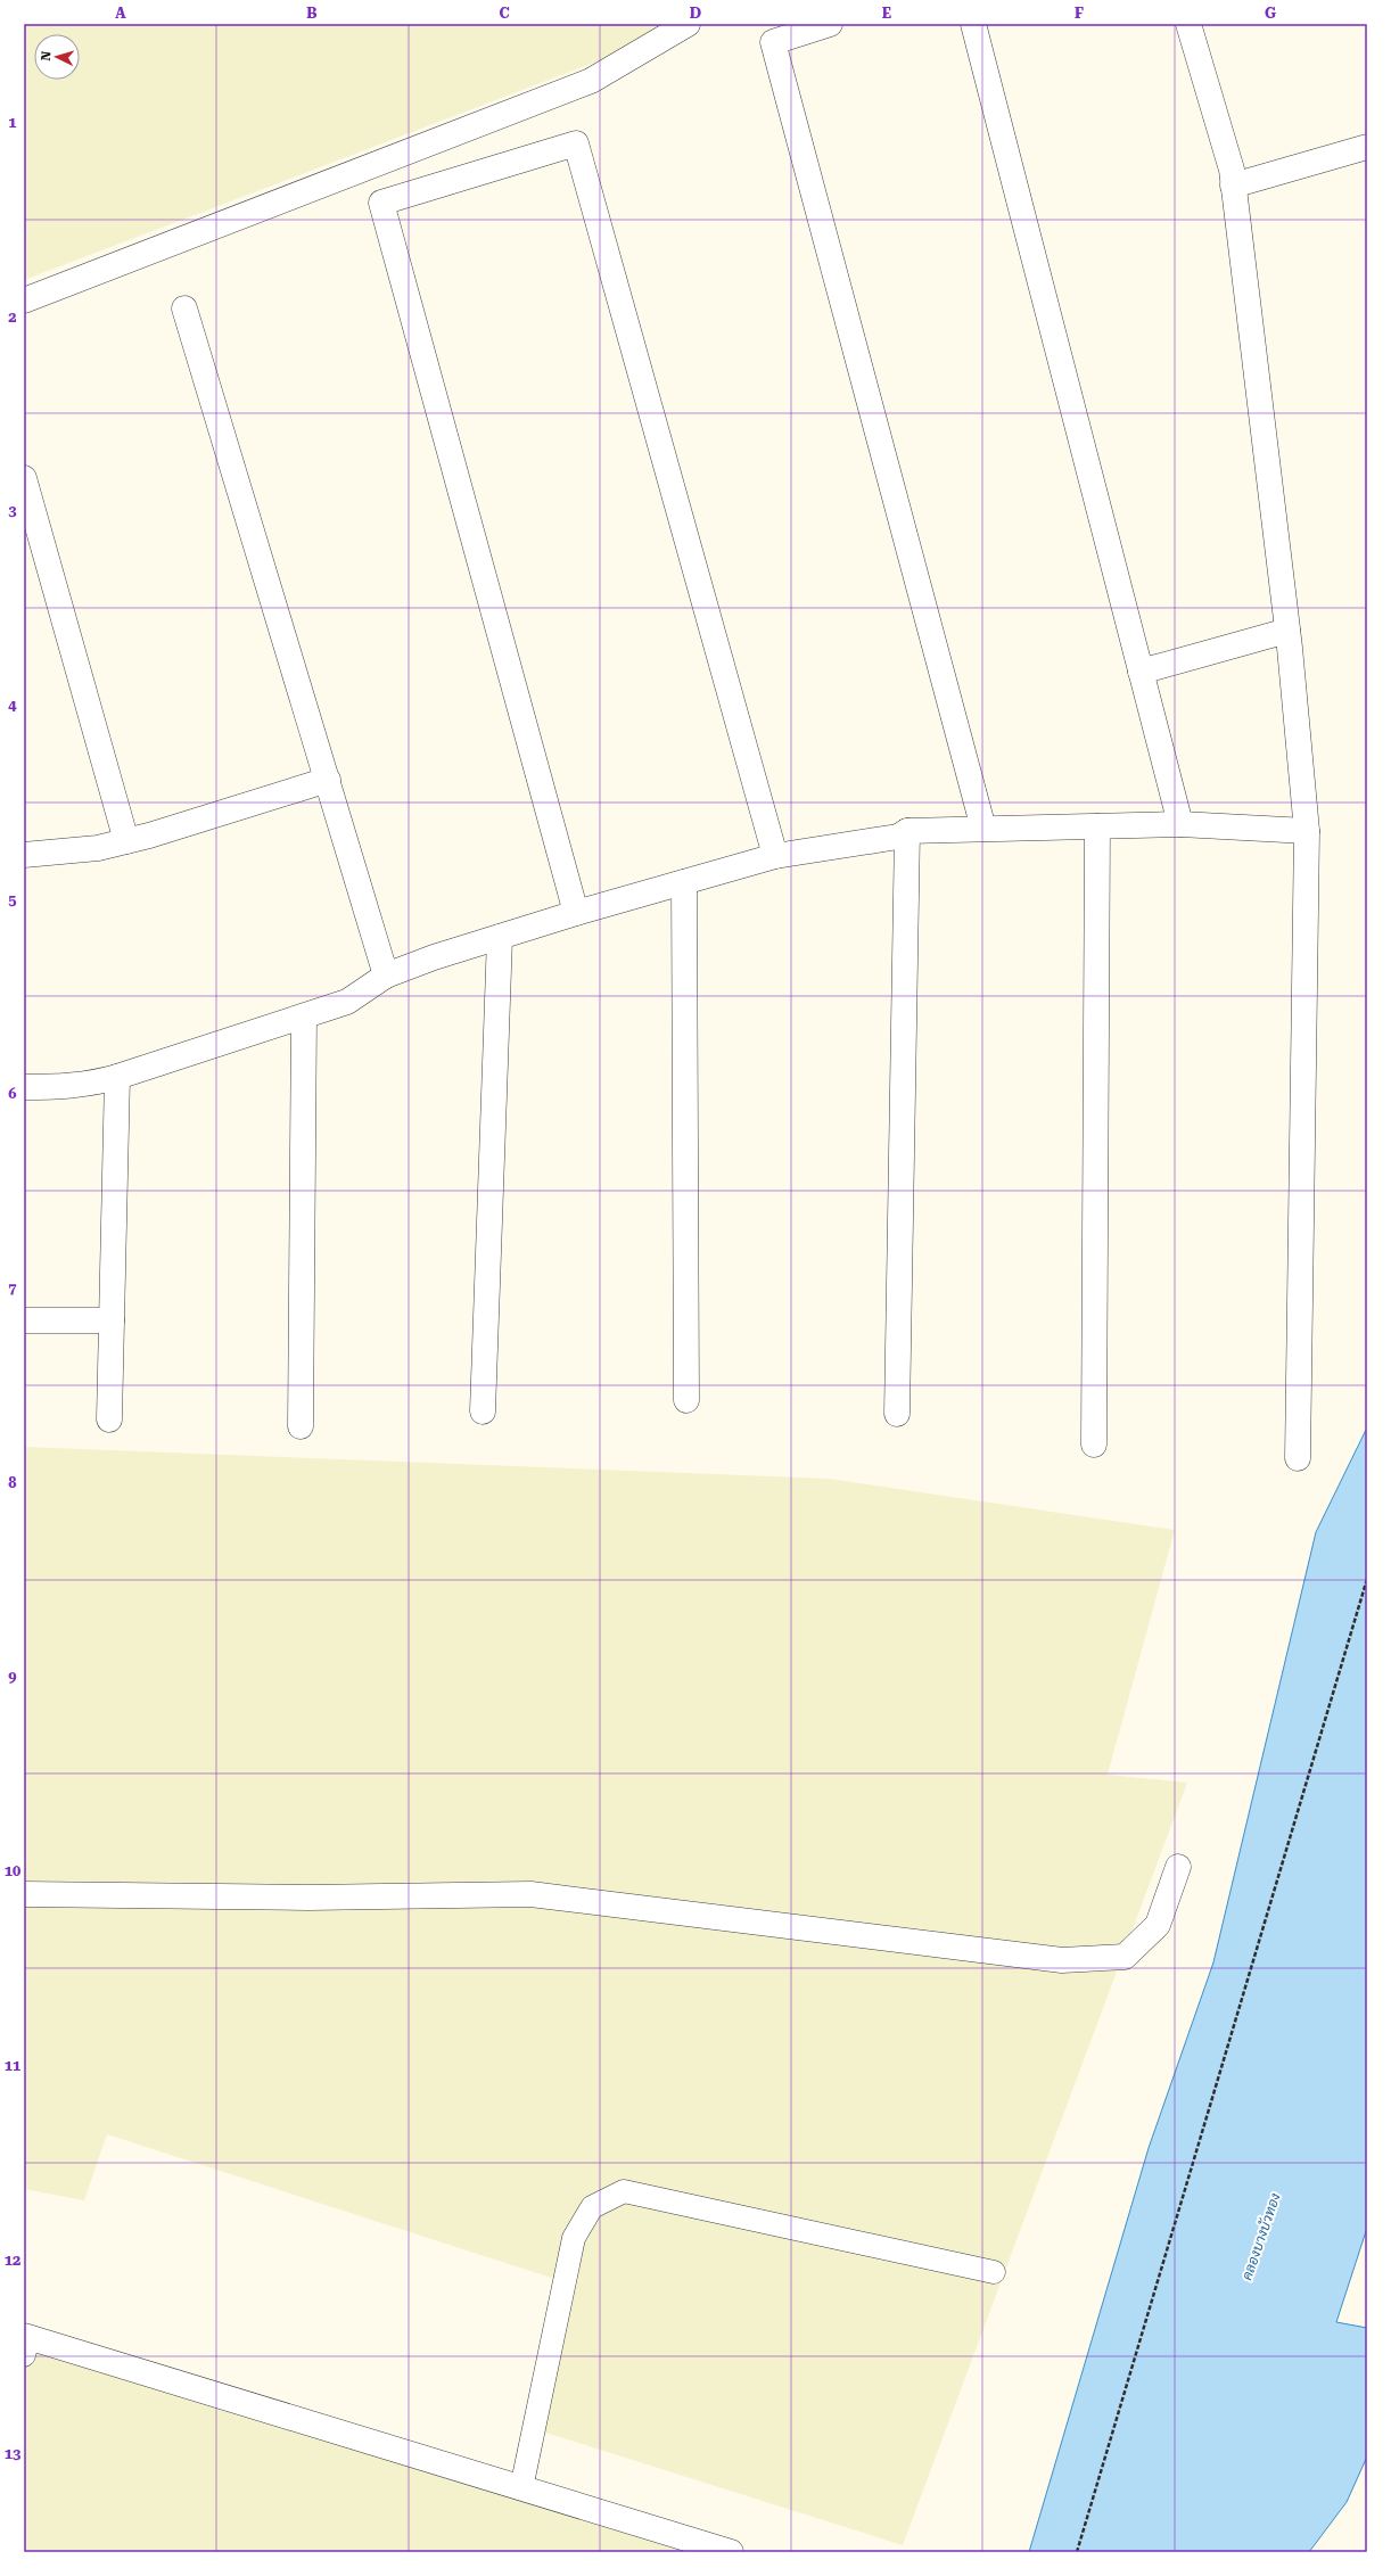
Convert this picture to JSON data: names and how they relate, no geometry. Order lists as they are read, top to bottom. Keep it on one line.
{"water":["คลองบางบัวทอง"],"north":"left","grid":{"columns":["A","B","C","D","E","F","G"],"rows":["1","2","3","4","5","6","7","8","9","10","11","12","13"]}}
